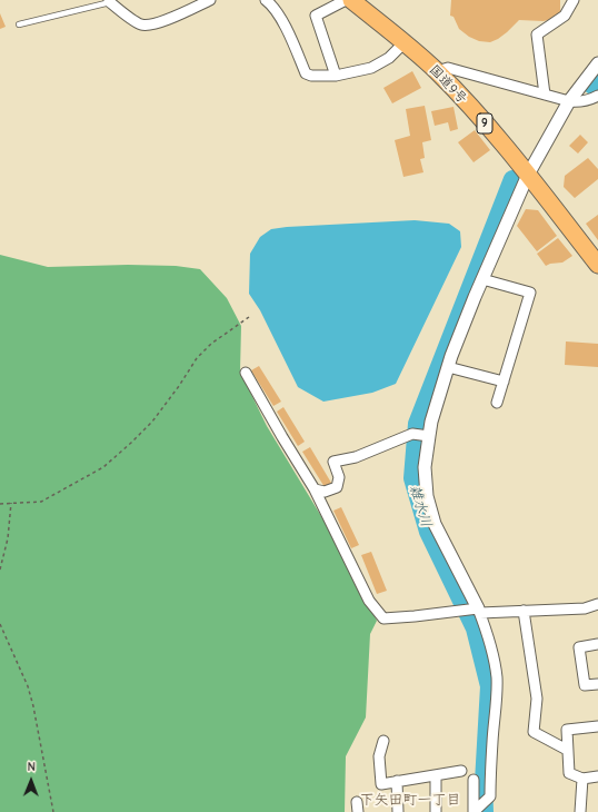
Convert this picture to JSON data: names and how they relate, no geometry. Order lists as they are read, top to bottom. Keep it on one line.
{"streets":{"highway":["国道9号","9"]},"districts":["下矢田町一丁目"],"water":["雑水川"],"north":"top"}
